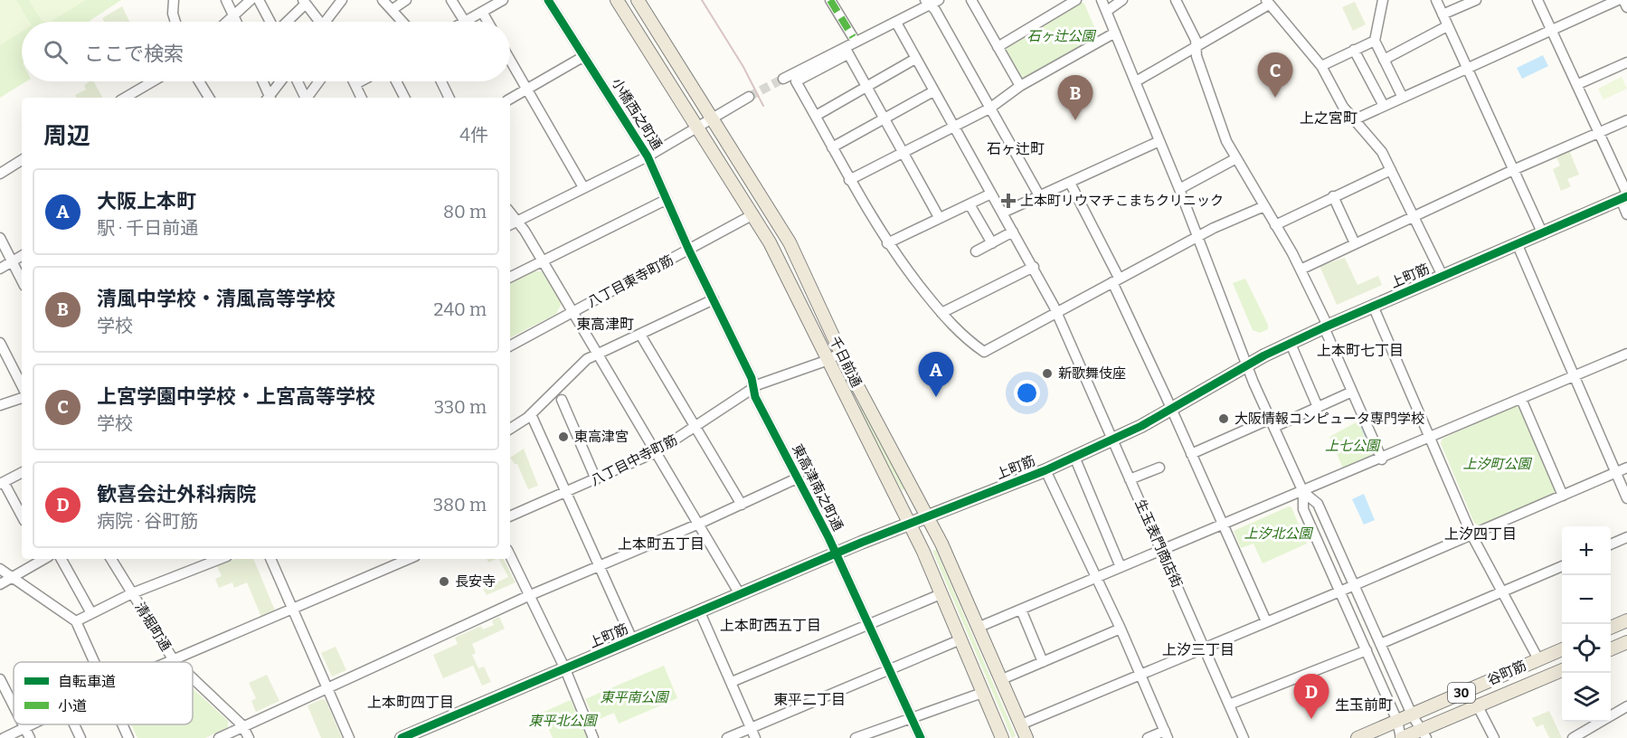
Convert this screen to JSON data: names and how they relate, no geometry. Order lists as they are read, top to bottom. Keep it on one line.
{"streets":{"main road":["上町筋","千日前通","谷町筋","30"],"street":["小橋西之町通","八丁目東寺町筋","八丁目中寺町筋","東高津南之町通","生玉表門商店街","清堀町通"]},"crossings":[["小橋西之町通","八丁目東寺町筋"],["小橋西之町通","東高津南之町通"],["上町筋","千日前通"],["上町筋","東高津南之町通"],["上町筋","生玉表門商店街"],["八丁目東寺町筋","千日前通"],["八丁目東寺町筋","東高津南之町通"],["千日前通","八丁目中寺町筋"],["八丁目中寺町筋","東高津南之町通"]],"districts":["上之宮町","石ヶ辻町","東高津町","上本町七丁目","上汐四丁目","上本町五丁目","上本町西五丁目","上汐三丁目","東平二丁目","上本町四丁目","生玉前町"],"parks":["石ヶ辻公園","上七公園","上汐町公園","上汐北公園","東平南公園","東平北公園"],"places":{"health":["上本町リウマチこまちクリニック"],"other":["新歌舞伎座","大阪情報コンピュータ専門学校","東高津宮","長安寺"]},"legend":["自転車道","小道"],"page":{"search":"ここで検索","pins":["C","B","A","D"],"heading":["周辺","4件"],"list":[{"mark":"A","name":"大阪上本町","note":"駅 · 千日前通","value":"80 m"},{"mark":"B","name":"清風中学校・清風高等学校","note":"学校","value":"240 m"},{"mark":"C","name":"上宮学園中学校・上宮高等学校","note":"学校","value":"330 m"},{"mark":"D","name":"歓喜会辻外科病院","note":"病院 · 谷町筋","value":"380 m"}],"map_buttons":["+","−"]}}
